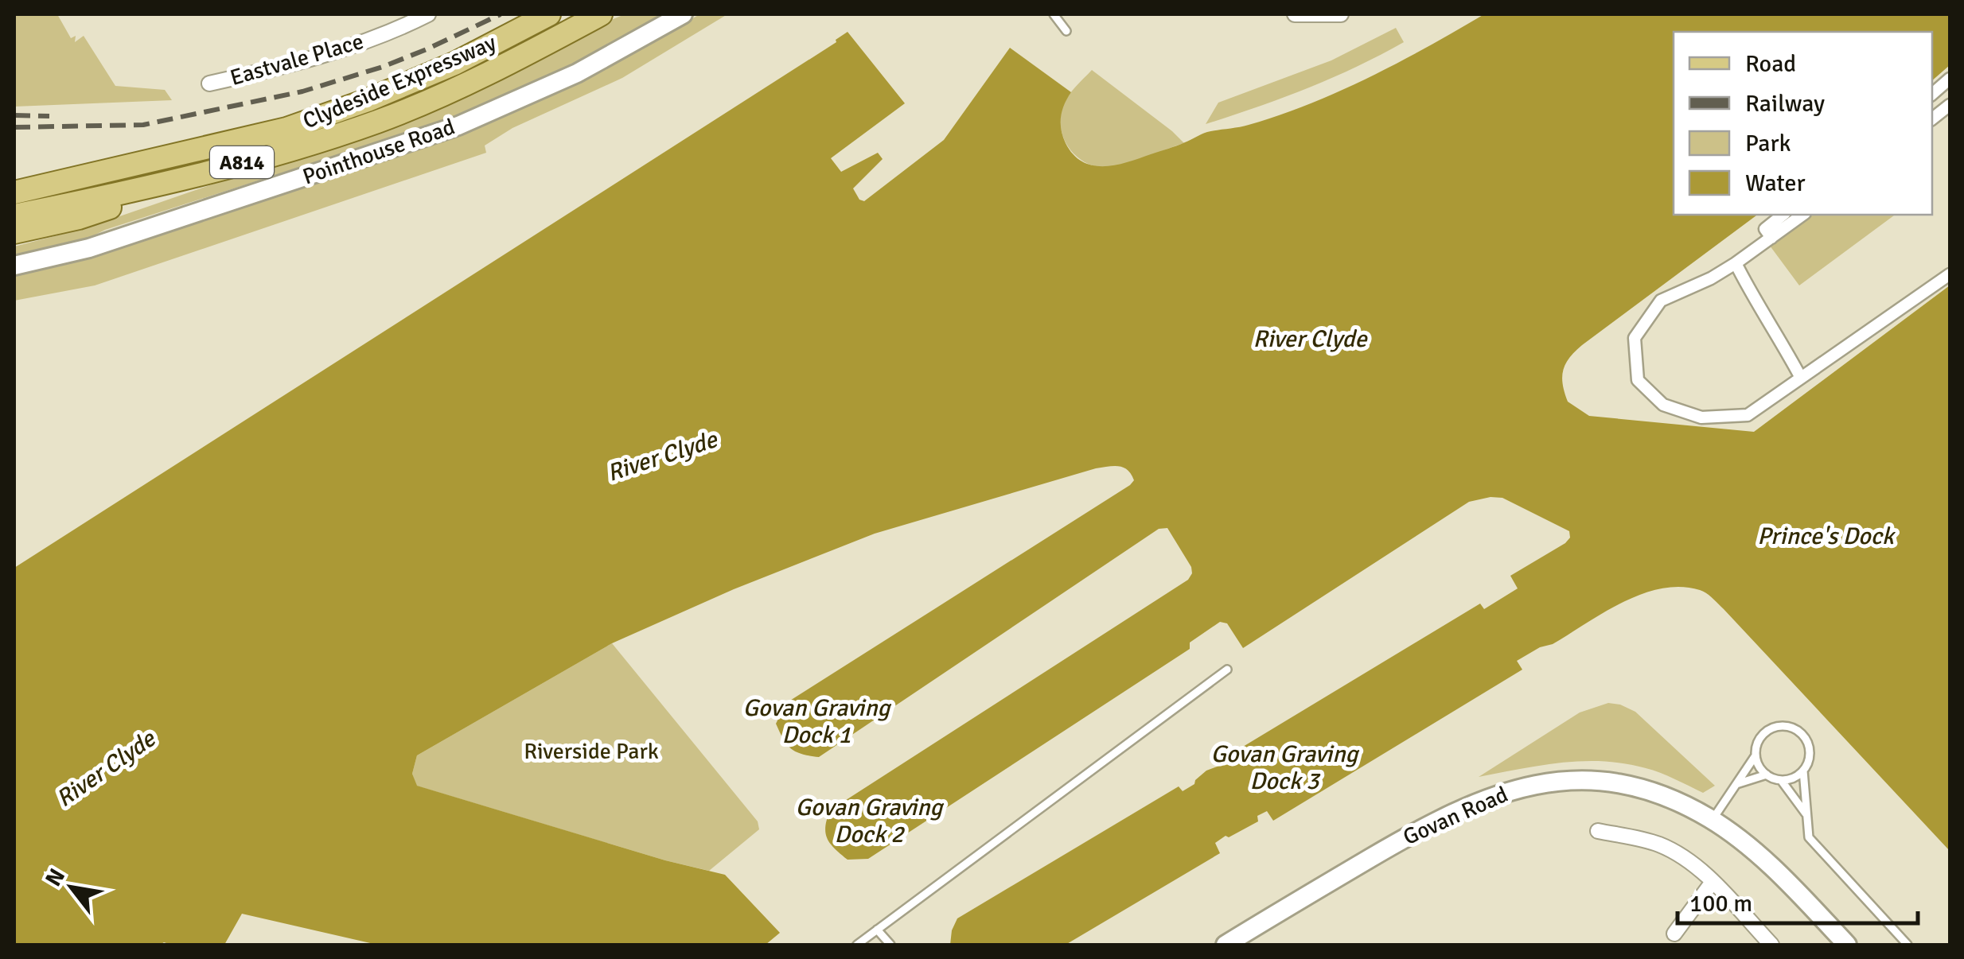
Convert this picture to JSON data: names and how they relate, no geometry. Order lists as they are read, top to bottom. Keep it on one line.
{"streets":{"main road":["Clydeside Expressway","A814"],"street":["Eastvale Place","Pointhouse Road","Govan Road"]},"crossings":[["Clydeside Expressway","A814"]],"water":["River Clyde","Prince's Dock","Govan Graving Dock 1","Govan Graving Dock 3","Govan Graving Dock 2"],"parks":["Riverside Park"],"legend":["Road","Railway","Park","Water"],"scale_bar":"100 m","north":"top left"}
